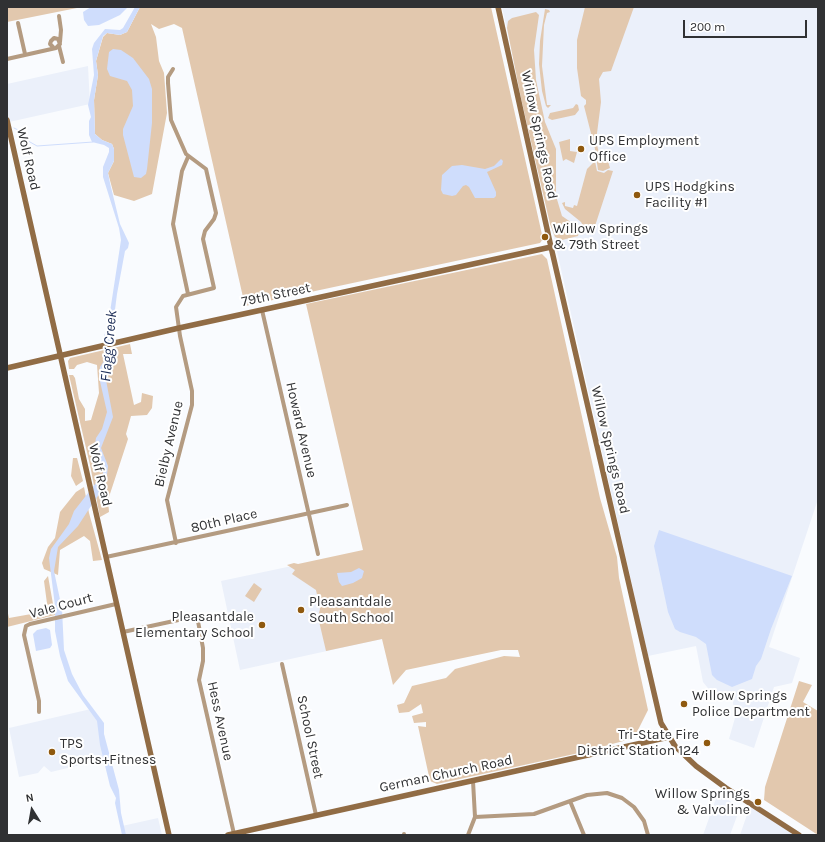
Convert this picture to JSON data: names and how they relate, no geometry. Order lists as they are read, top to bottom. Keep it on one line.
{"streets":{"street":["Willow Springs Road","Wolf Road","79th Street","Howard Avenue","Bielby Avenue","80th Place","Vale Court","Hess Avenue","School Street","German Church Road"]},"crossings":[["Willow Springs Road","79th Street"],["Willow Springs Road","German Church Road"],["Wolf Road","79th Street"],["Wolf Road","80th Place"],["Wolf Road","Vale Court"],["Wolf Road","Hess Avenue"],["79th Street","Howard Avenue"],["79th Street","Bielby Avenue"],["Howard Avenue","80th Place"],["Bielby Avenue","80th Place"],["Hess Avenue","German Church Road"],["School Street","German Church Road"]],"water":["Flagg Creek"],"places":["UPS Employment Office","UPS Hodgkins Facility #1","Willow Springs & 79th Street","Pleasantdale South School","Pleasantdale Elementary School","Willow Springs Police Department","Tri-State Fire District Station 124","TPS Sports+Fitness","Willow Springs & Valvoline"],"scale_bar":"200 m","north":"top"}
